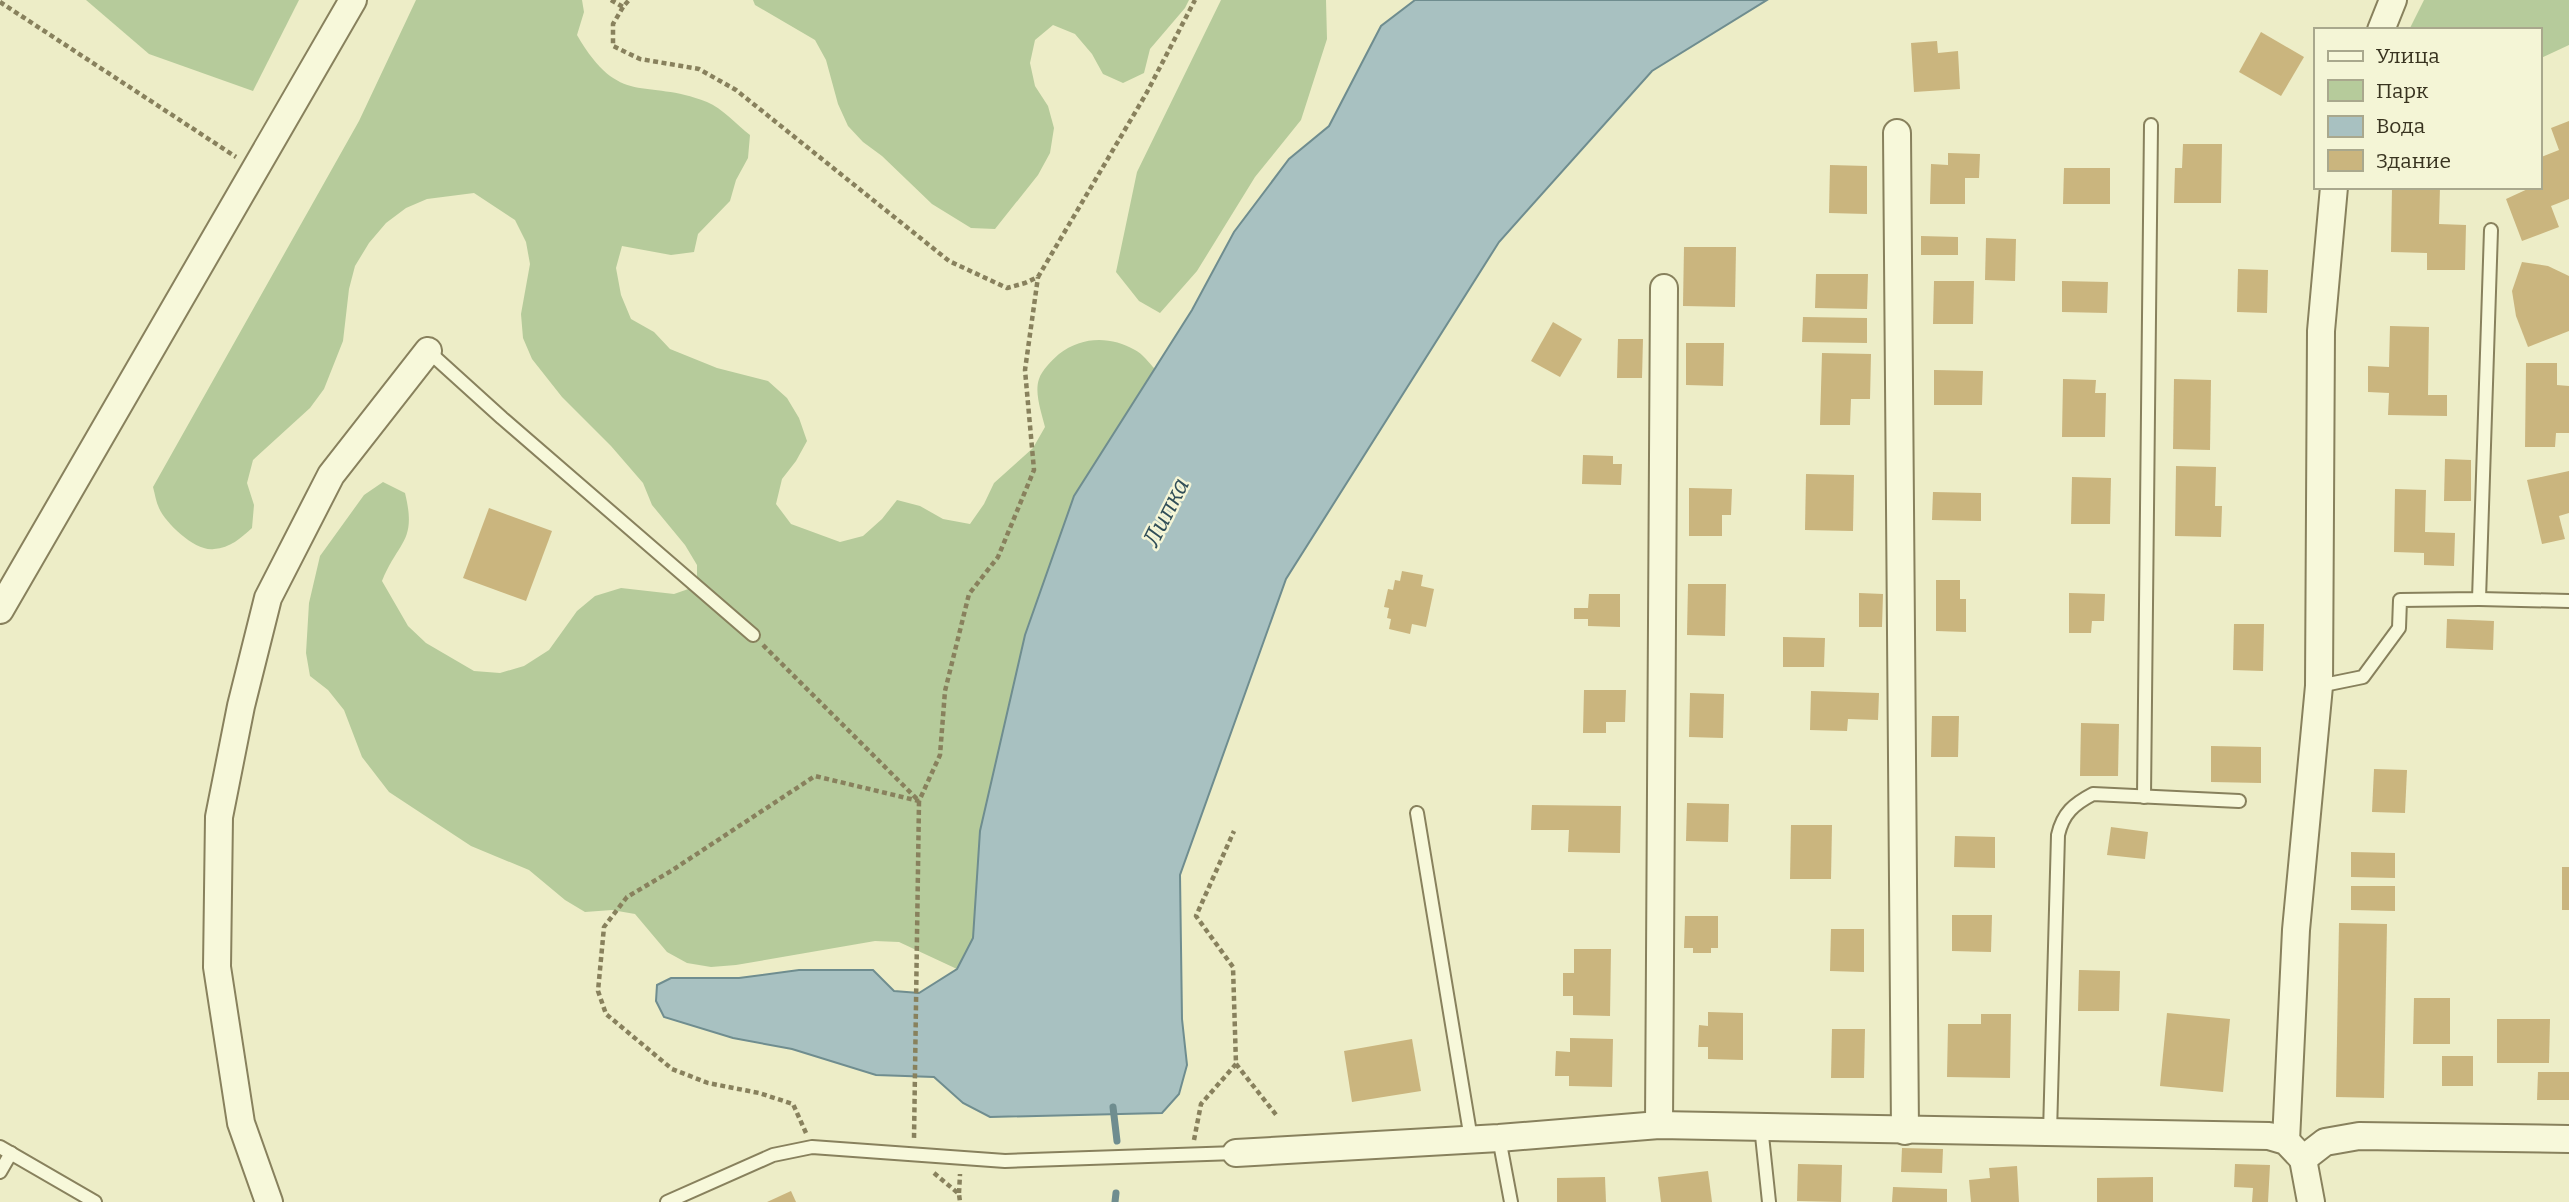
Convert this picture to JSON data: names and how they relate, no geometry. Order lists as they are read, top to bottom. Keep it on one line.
{"water":["Липка"],"legend":["Улица","Парк","Вода","Здание"]}
